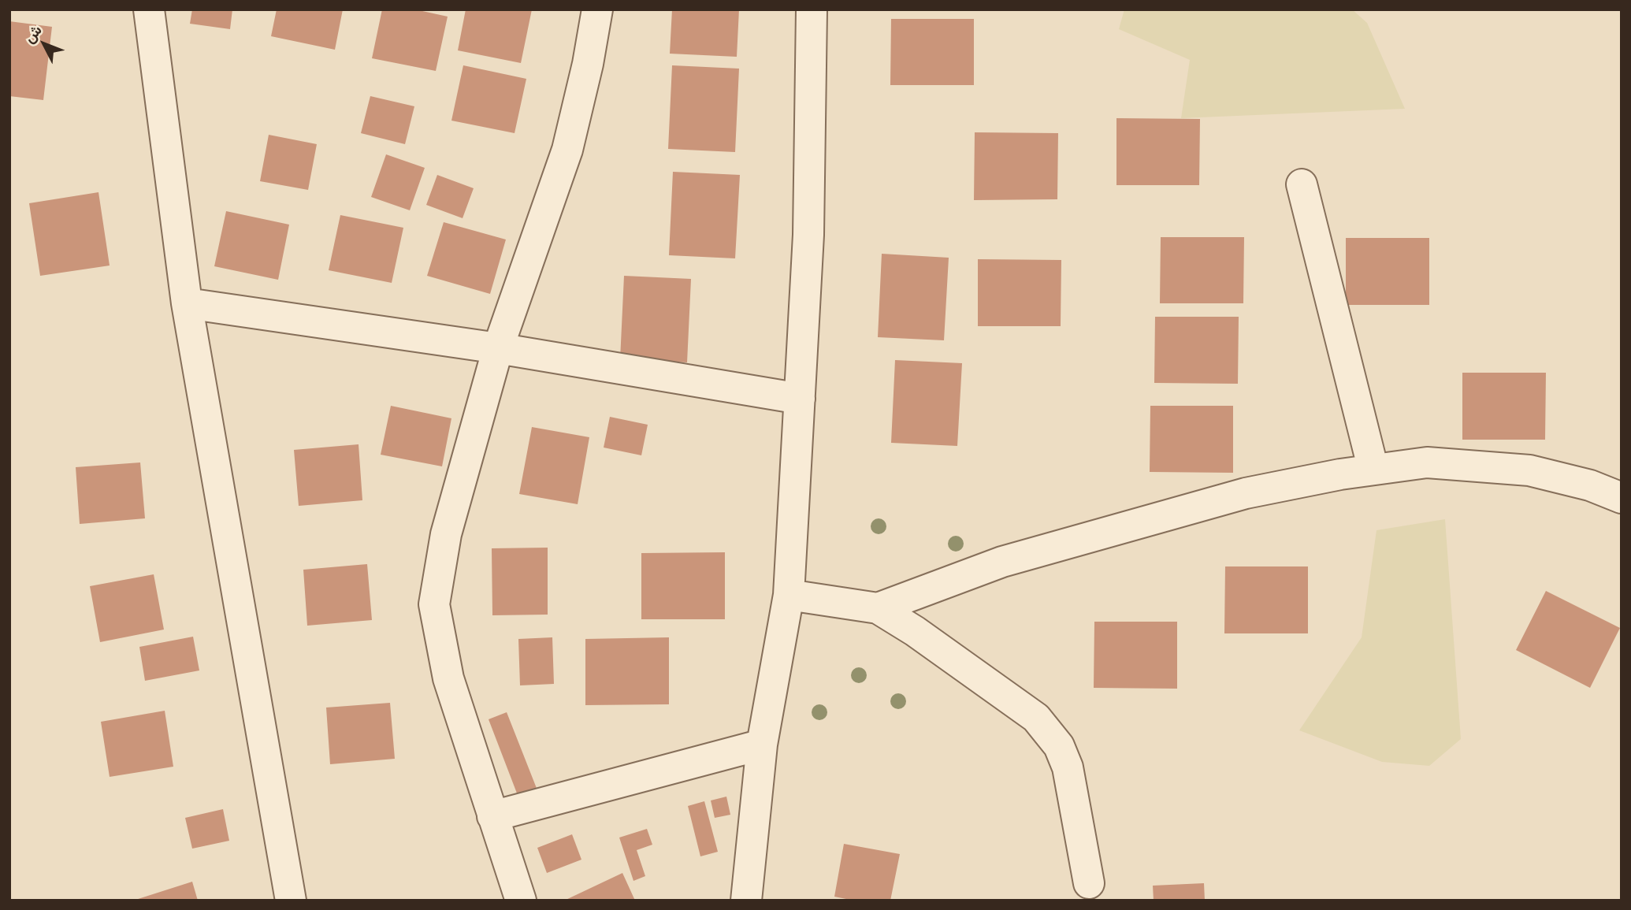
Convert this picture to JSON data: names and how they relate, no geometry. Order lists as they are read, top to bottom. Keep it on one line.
{"north":"top left"}
